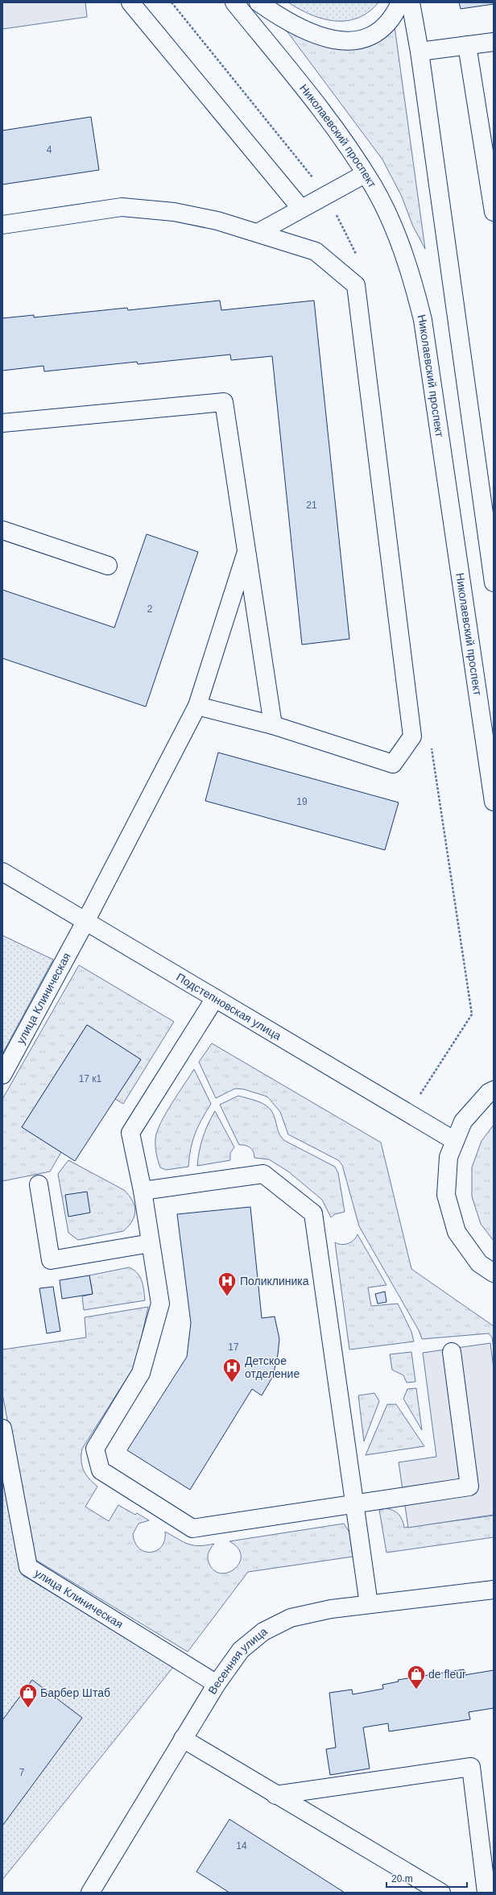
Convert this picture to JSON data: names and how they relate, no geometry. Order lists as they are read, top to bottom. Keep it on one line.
{"streets":{"main road":["Николаевский проспект","улица Клиническая","Подстепновская улица","Весенняя улица"]},"crossings":[["улица Клиническая","Подстепновская улица"],["улица Клиническая","Весенняя улица"]],"places":{"hospital":["Поликлиника","Детское отделение"],"shop":["de fleur","Барбер Штаб"]},"house_numbers":["4","21","2","19","17 к1","17","7","14"],"scale_bar":"20 m"}
